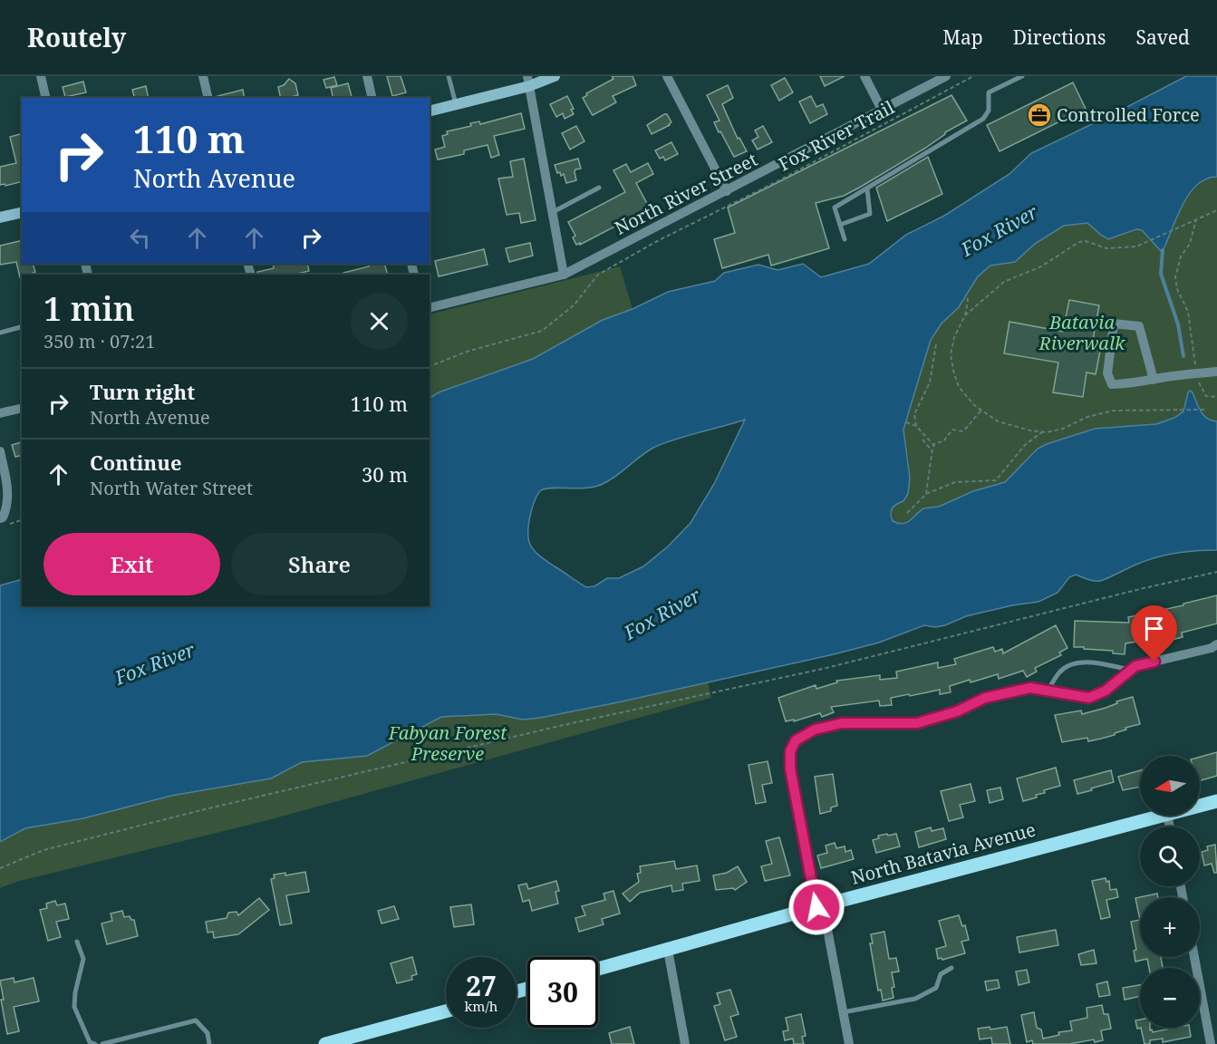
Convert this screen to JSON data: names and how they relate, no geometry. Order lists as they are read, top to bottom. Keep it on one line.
{"streets":{"main road":["North Batavia Avenue"],"street":["North River Street"],"path":["Fox River Trail"]},"water":["Fox River"],"parks":["Batavia Riverwalk","Fabyan Forest Preserve"],"places":{"office":["Controlled Force"]},"north":"left","page":{"header":"Routely","nav":["Map","Directions","Saved"],"turn":["110 m","North Avenue"],"heading":["1 min","350 m · 07:21"],"list":[{"name":"Turn right","note":"North Avenue","value":"110 m"},{"name":"Continue","note":"North Water Street","value":"30 m"}],"buttons":["Exit","Share"],"map_buttons":["+","−"],"speed":"27 km/h","limit":"30"}}
